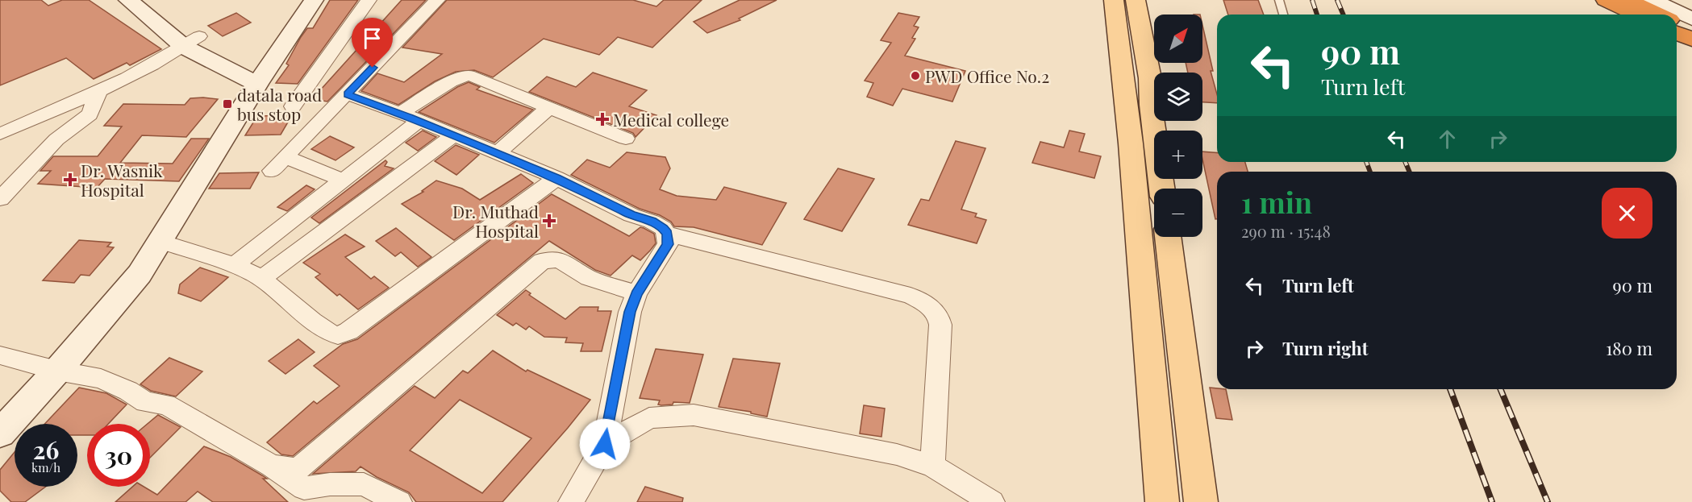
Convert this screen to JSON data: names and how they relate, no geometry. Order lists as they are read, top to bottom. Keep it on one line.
{"places":{"other":["PWD Office No.2"],"transit":["datala road bus stop"],"health":["Medical college","Dr. Wasnik Hospital","Dr. Muthad Hospital"]},"north":"top right","page":{"map_buttons":["+","−"],"turn":["90 m","Turn left"],"heading":["1 min","290 m · 15:48"],"list":[{"name":"Turn left","value":"90 m"},{"name":"Turn right","value":"180 m"}],"speed":"26 km/h","limit":"30"}}
